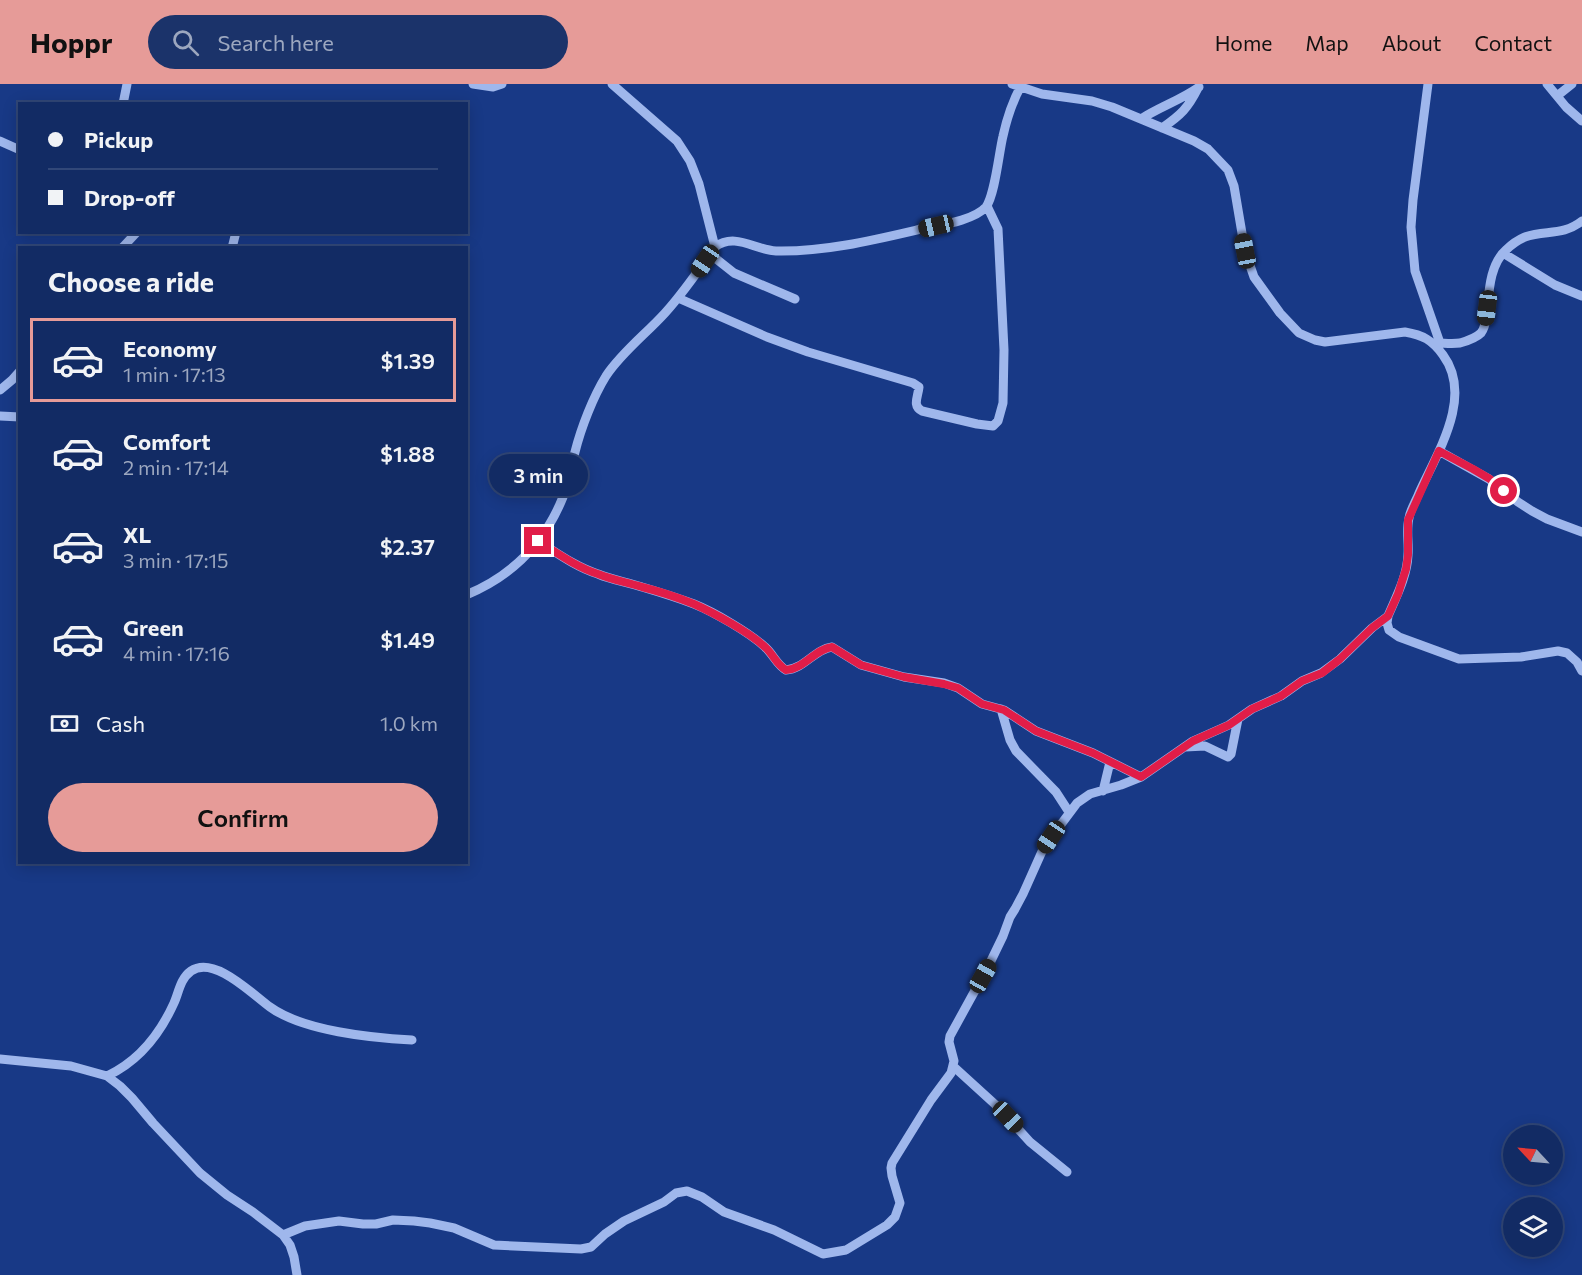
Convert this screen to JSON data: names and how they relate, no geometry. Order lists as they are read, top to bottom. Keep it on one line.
{"north":"top left","page":{"header":"Hoppr","search":"Search here","nav":["Home","Map","About","Contact"],"banner":["Pickup","Drop-off"],"heading":"Choose a ride","list":[{"name":"Economy","note":"1 min · 17:13","value":"$1.39"},{"name":"Comfort","note":"2 min · 17:14","value":"$1.88"},{"name":"XL","note":"3 min · 17:15","value":"$2.37"},{"name":"Green","note":"4 min · 17:16","value":"$1.49"}],"bubble":"3 min","pay":["Cash","1.0 km"],"buttons":"Confirm"}}
